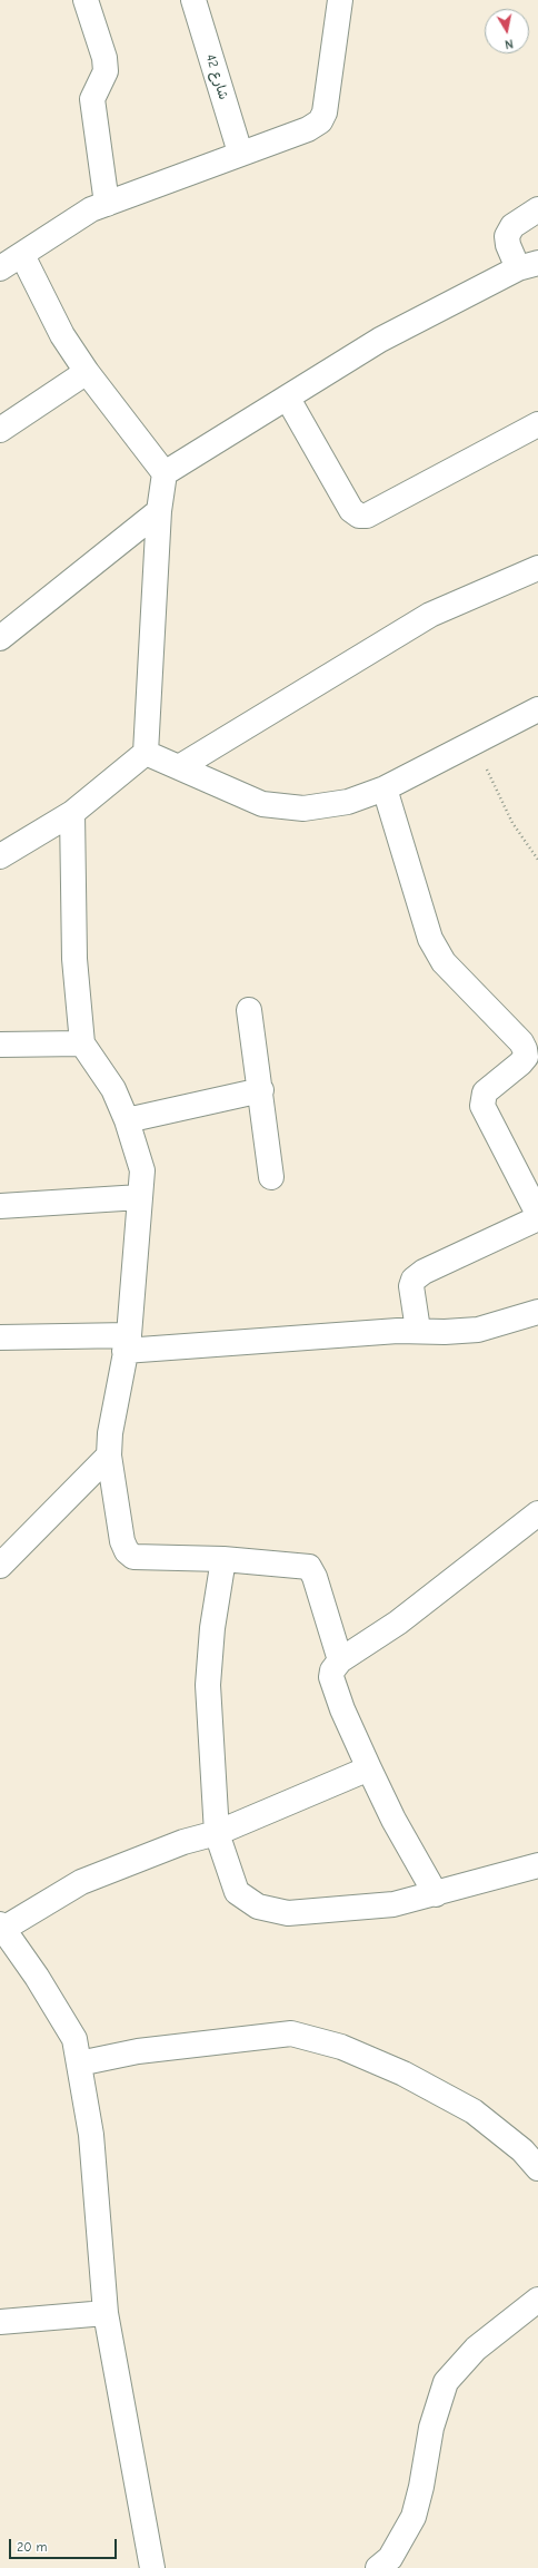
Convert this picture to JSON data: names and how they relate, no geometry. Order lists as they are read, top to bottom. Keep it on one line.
{"streets":{"street":["شارع 42"]},"scale_bar":"20 m","north":"bottom"}
